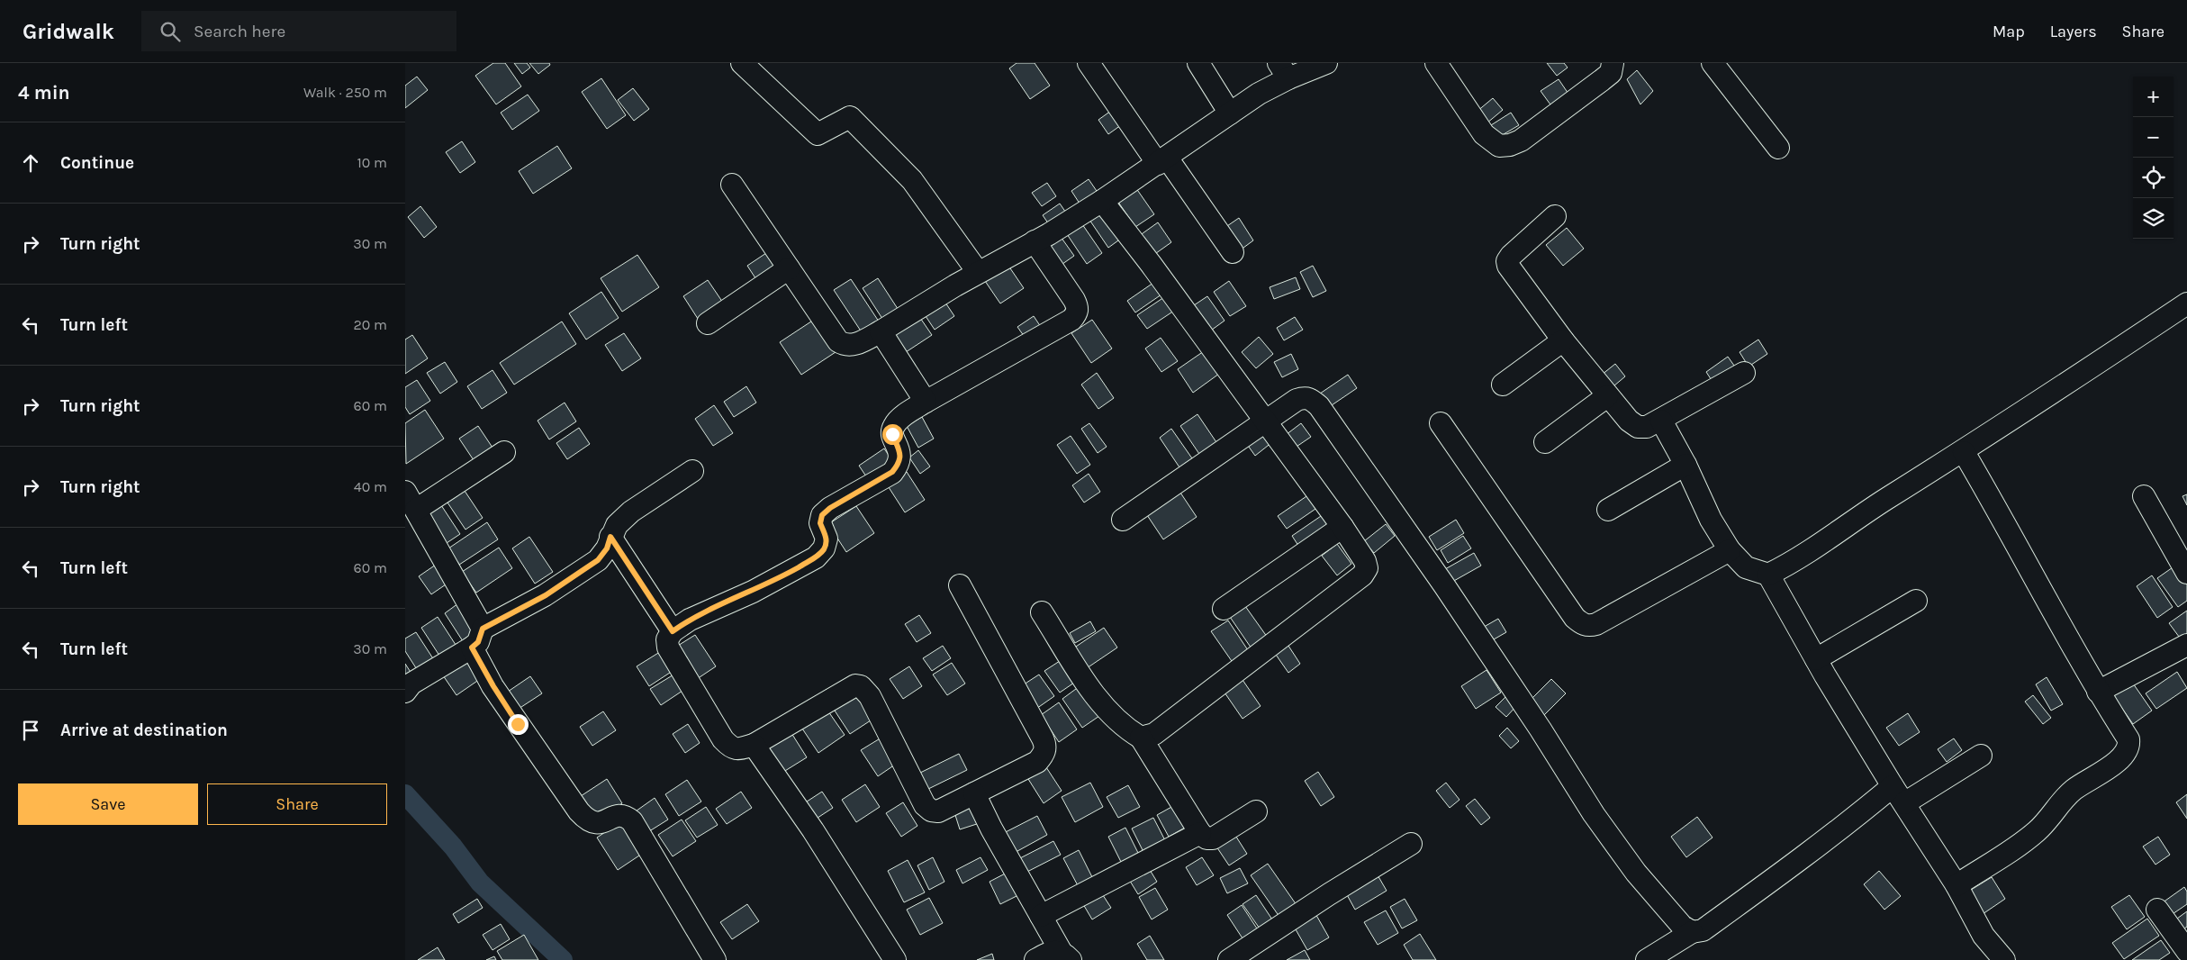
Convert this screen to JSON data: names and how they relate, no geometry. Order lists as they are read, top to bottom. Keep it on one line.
{"page":{"header":"Gridwalk","search":"Search here","nav":["Map","Layers","Share"],"heading":["4 min","Walk · 250 m"],"map_buttons":["+","−"],"list":[["Continue","10 m"],["Turn right","30 m"],["Turn left","20 m"],["Turn right","60 m"],["Turn right","40 m"],["Turn left","60 m"],["Turn left","30 m"],"Arrive at destination"],"buttons":["Save","Share"]}}
